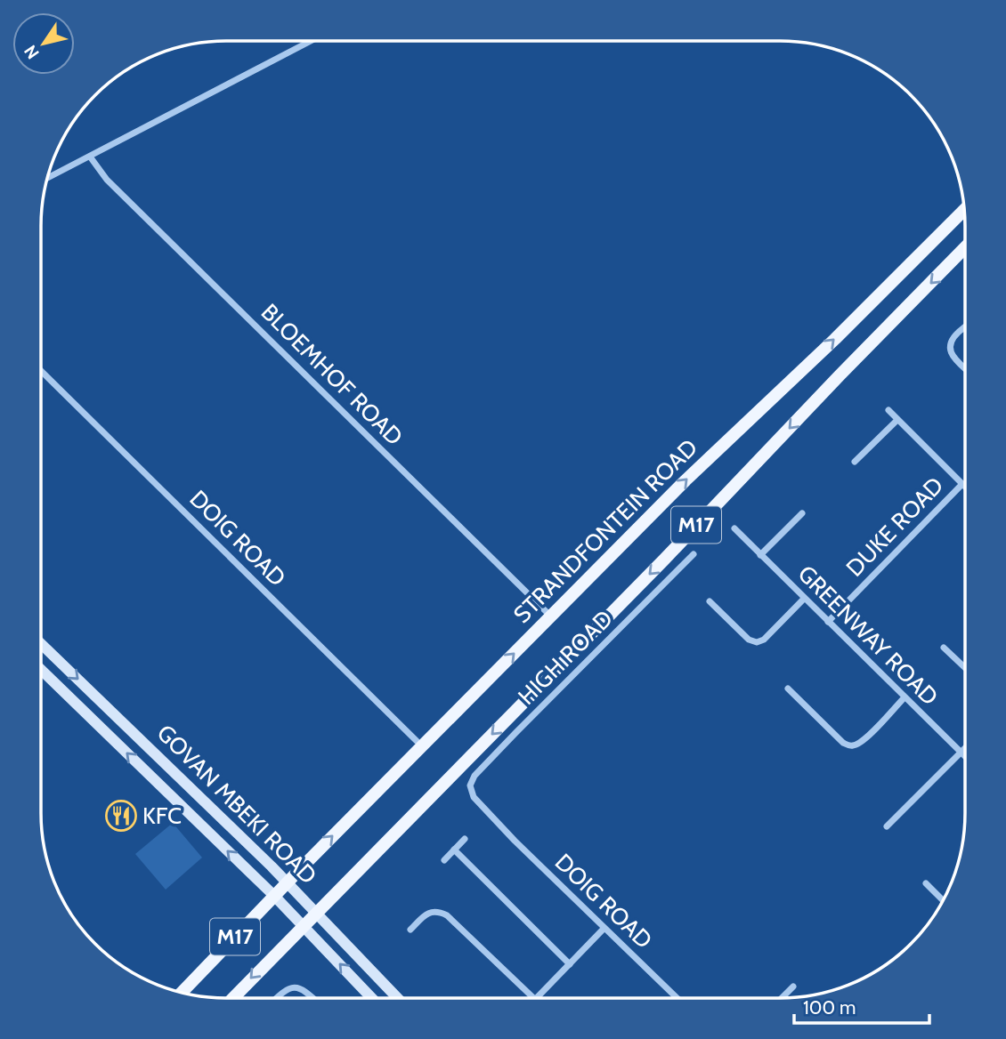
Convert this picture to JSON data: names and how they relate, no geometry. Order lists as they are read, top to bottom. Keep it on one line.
{"streets":{"main road":["M17","STRANDFONTEIN ROAD","GOVAN MBEKI ROAD"],"street":["BLOEMHOF ROAD","DUKE ROAD","DOIG ROAD","GREENWAY ROAD","HIGH ROAD"]},"crossings":[["BLOEMHOF ROAD","STRANDFONTEIN ROAD"],["M17","STRANDFONTEIN ROAD"],["M17","GOVAN MBEKI ROAD"],["DUKE ROAD","GREENWAY ROAD"],["STRANDFONTEIN ROAD","GOVAN MBEKI ROAD"],["DOIG ROAD","HIGH ROAD"]],"places":{"restaurant":["KFC"]},"scale_bar":"100 m","north":"bottom left"}
